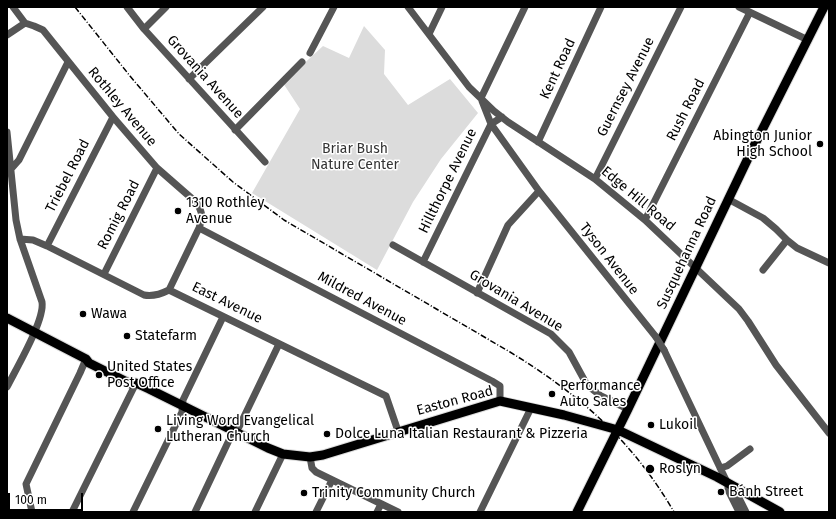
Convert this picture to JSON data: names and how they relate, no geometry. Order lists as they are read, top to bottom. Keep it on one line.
{"streets":{"main road":["Susquehanna Road","Easton Road"],"street":["Kent Road","Grovania Avenue","Guernsey Avenue","Rothley Avenue","Rush Road","Triebel Road","Hillthorpe Avenue","Edge Hill Road","Romig Road","Tyson Avenue","Mildred Avenue","East Avenue"]},"crossings":[["Kent Road","Edge Hill Road"],["Grovania Avenue","Hillthorpe Avenue"],["Grovania Avenue","Susquehanna Road"],["Guernsey Avenue","Edge Hill Road"],["Rothley Avenue","Triebel Road"],["Rothley Avenue","Romig Road"],["Rothley Avenue","Mildred Avenue"],["Rush Road","Edge Hill Road"],["Triebel Road","East Avenue"],["Hillthorpe Avenue","Edge Hill Road"],["Hillthorpe Avenue","Tyson Avenue"],["Edge Hill Road","Susquehanna Road"],["Edge Hill Road","Tyson Avenue"],["Romig Road","East Avenue"],["Susquehanna Road","Easton Road"],["Tyson Avenue","Easton Road"],["Mildred Avenue","Easton Road"],["East Avenue","Easton Road"]],"parks":["Briar Bush Nature Center"],"places":["Abington Junior High School","1310 Rothley Avenue","Wawa","Statefarm","United States Post Office","Performance Auto Sales","Lukoil","Living Word Evangelical Lutheran Church","Dolce Luna Italian Restaurant & Pizzeria","Roslyn","Bánh Street","Trinity Community Church"],"scale_bar":"100 m"}
